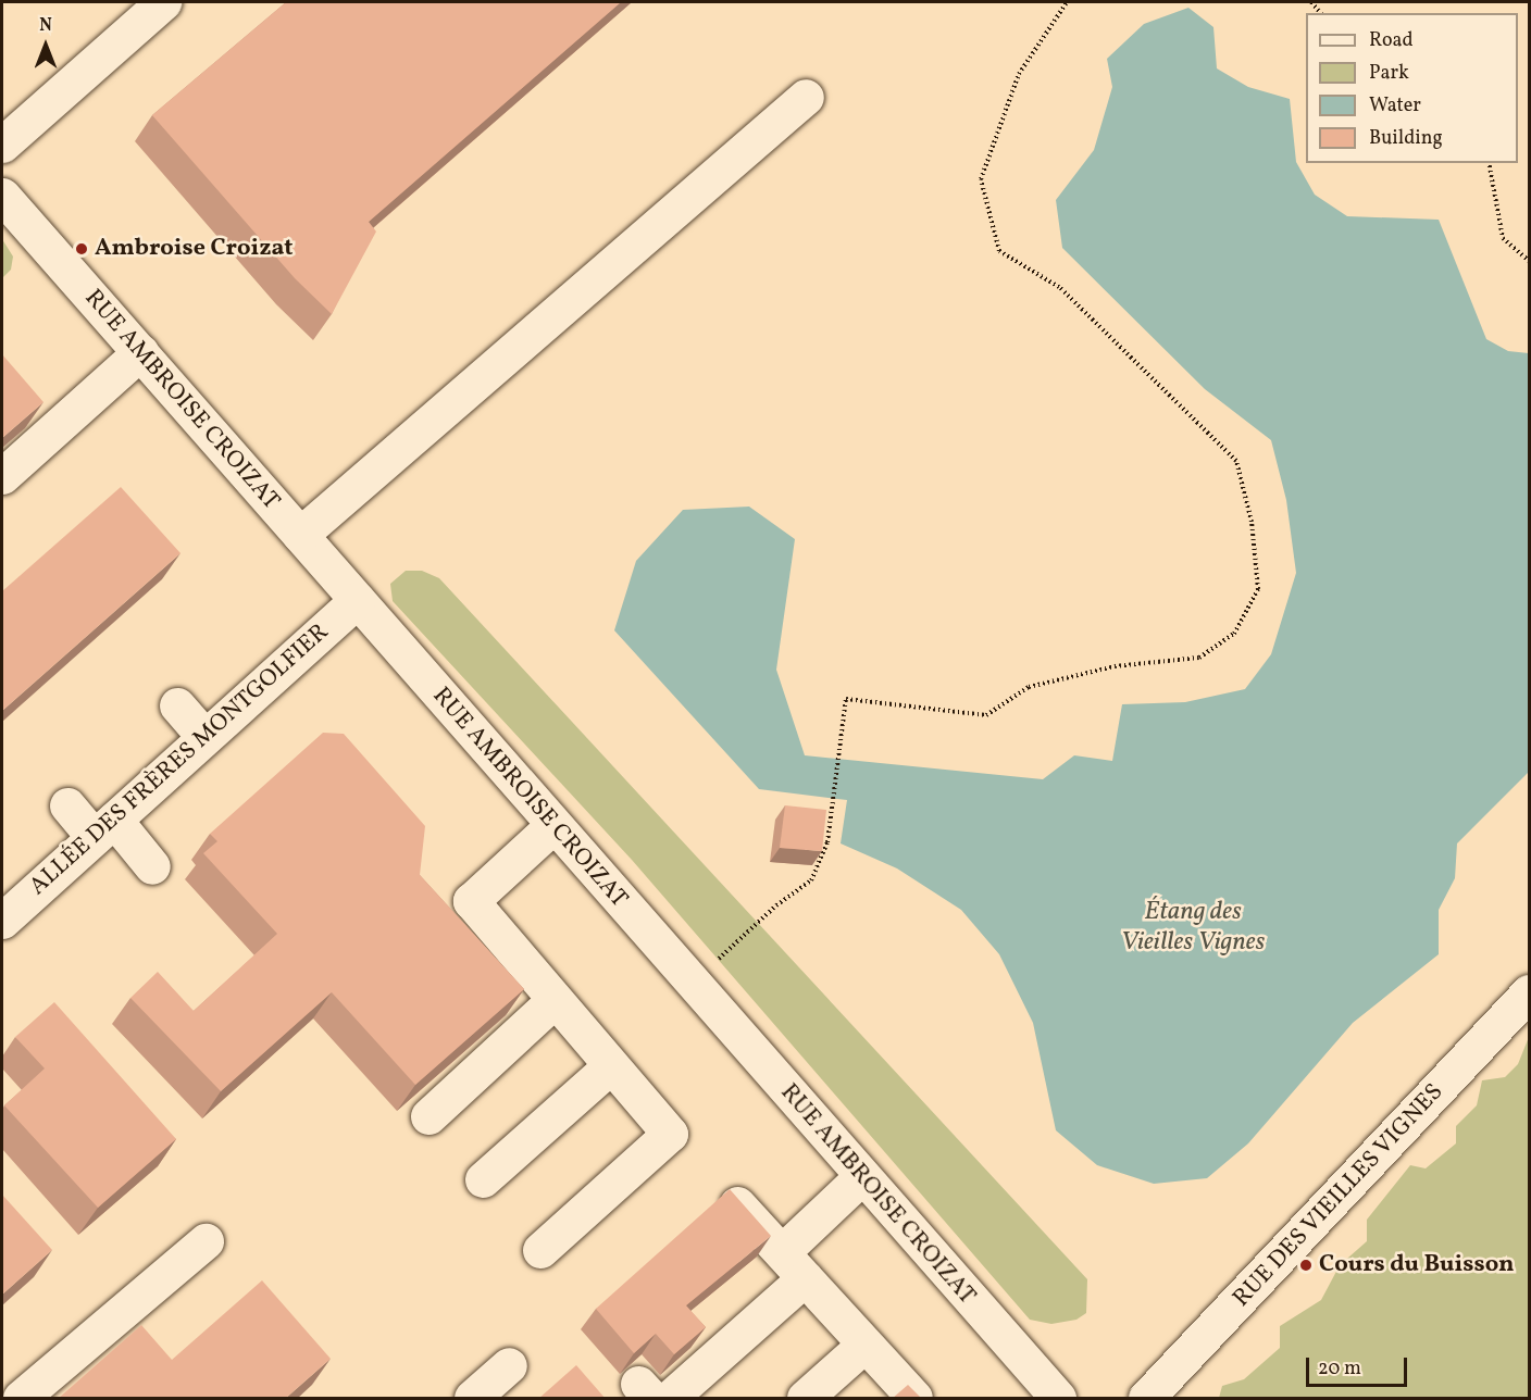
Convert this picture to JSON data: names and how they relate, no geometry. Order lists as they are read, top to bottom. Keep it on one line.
{"streets":{"street":["RUE AMBROISE CROIZAT","ALLÉE DES FRÈRES MONTGOLFIER","RUE DES VIEILLES VIGNES"]},"crossings":[["RUE AMBROISE CROIZAT","ALLÉE DES FRÈRES MONTGOLFIER"]],"water":["Étang des Vieilles Vignes"],"places":["Ambroise Croizat","Cours du Buisson"],"legend":["Road","Park","Water","Building"],"scale_bar":"20 m","north":"top"}
